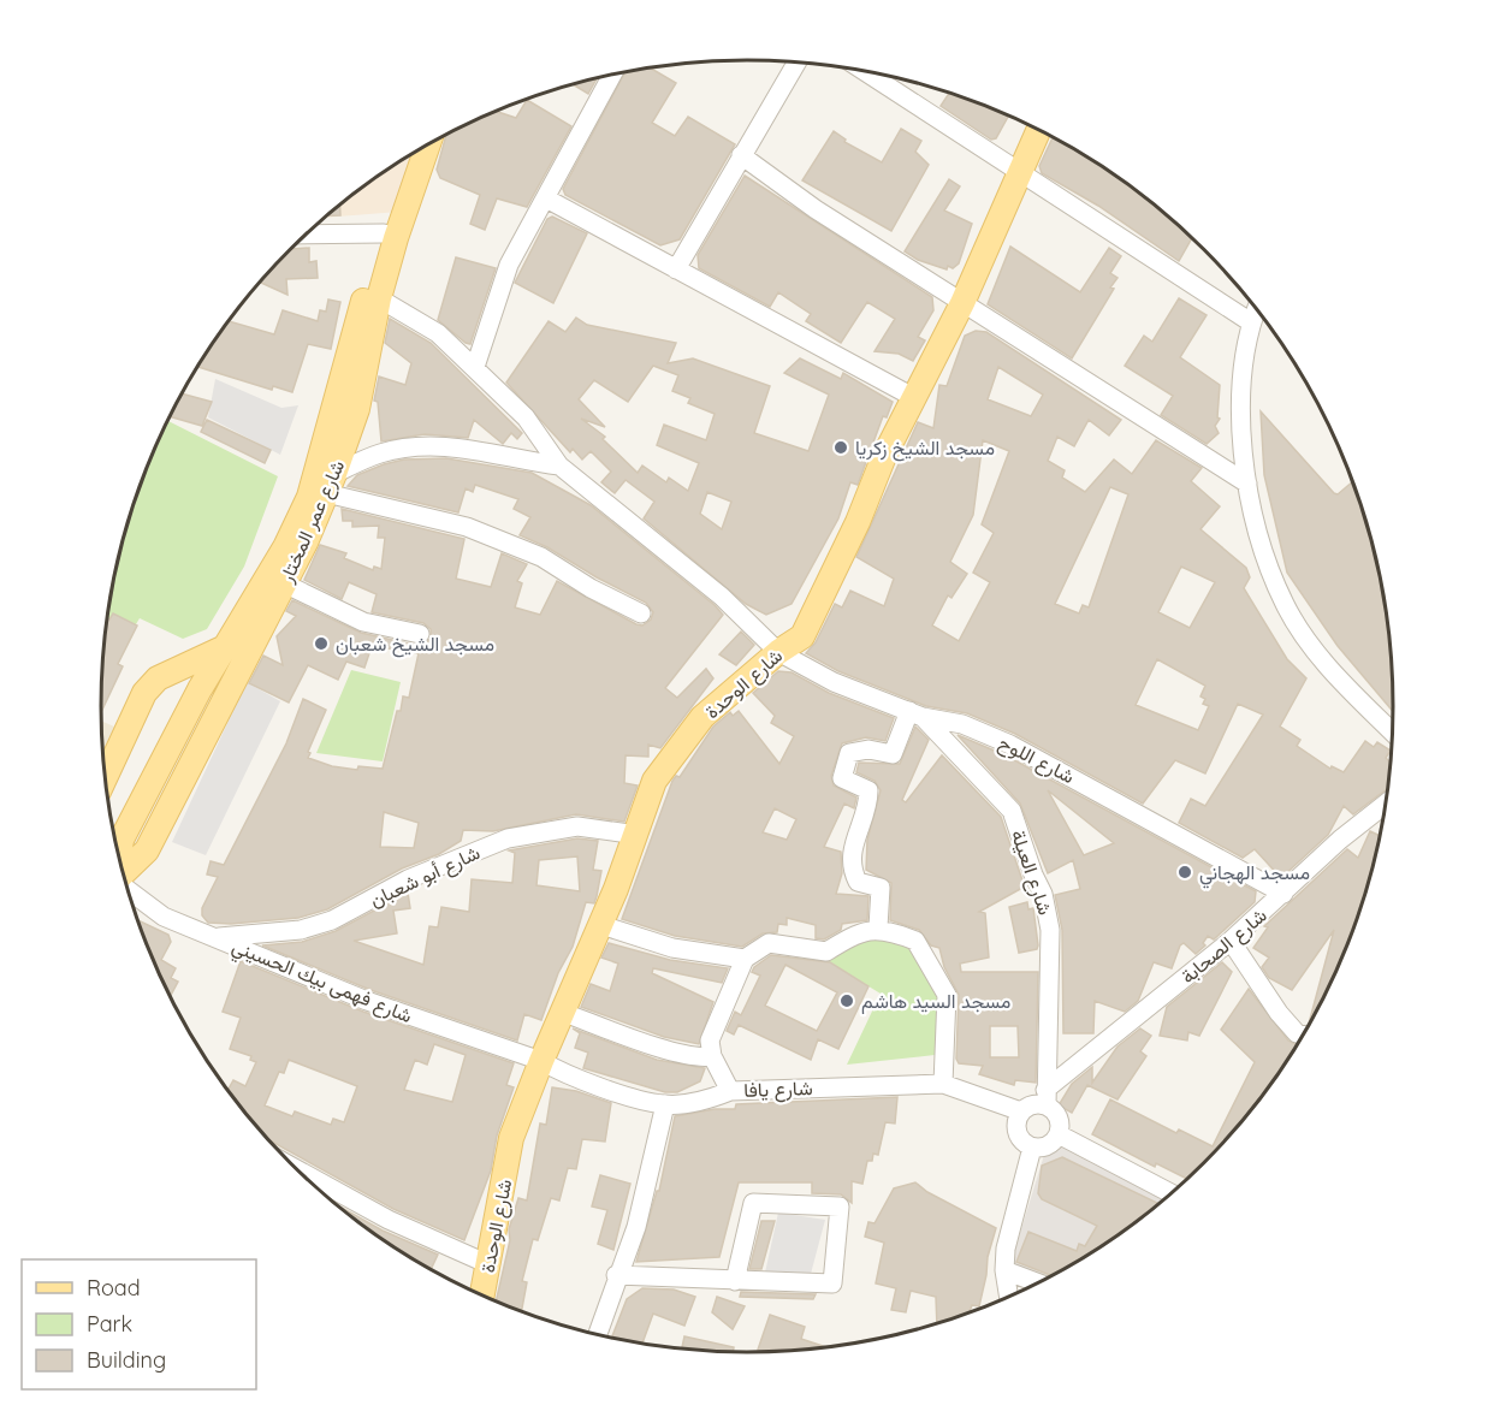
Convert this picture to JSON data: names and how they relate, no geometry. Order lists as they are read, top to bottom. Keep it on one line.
{"streets":{"main road":["شارع عمر المختار","شارع الوحدة"],"street":["شارع اللوح","شارع العيلة","شارع أبو شعبان","شارع الصحابة","شارع فهمى بيك الحسيني","شارع يافا"]},"crossings":[["شارع الوحدة","شارع اللوح"],["شارع الوحدة","شارع أبو شعبان"],["شارع الوحدة","شارع فهمى بيك الحسيني"],["شارع الوحدة","شارع يافا"],["شارع اللوح","شارع العيلة"],["شارع اللوح","شارع الصحابة"],["شارع العيلة","شارع الصحابة"],["شارع العيلة","شارع يافا"],["شارع أبو شعبان","شارع فهمى بيك الحسيني"],["شارع الصحابة","شارع يافا"],["شارع فهمى بيك الحسيني","شارع يافا"]],"places":["مسجد الشيخ زكريا","مسجد الشيخ شعبان","مسجد الهجاني","مسجد السيد هاشم"],"legend":["Road","Park","Building"]}
